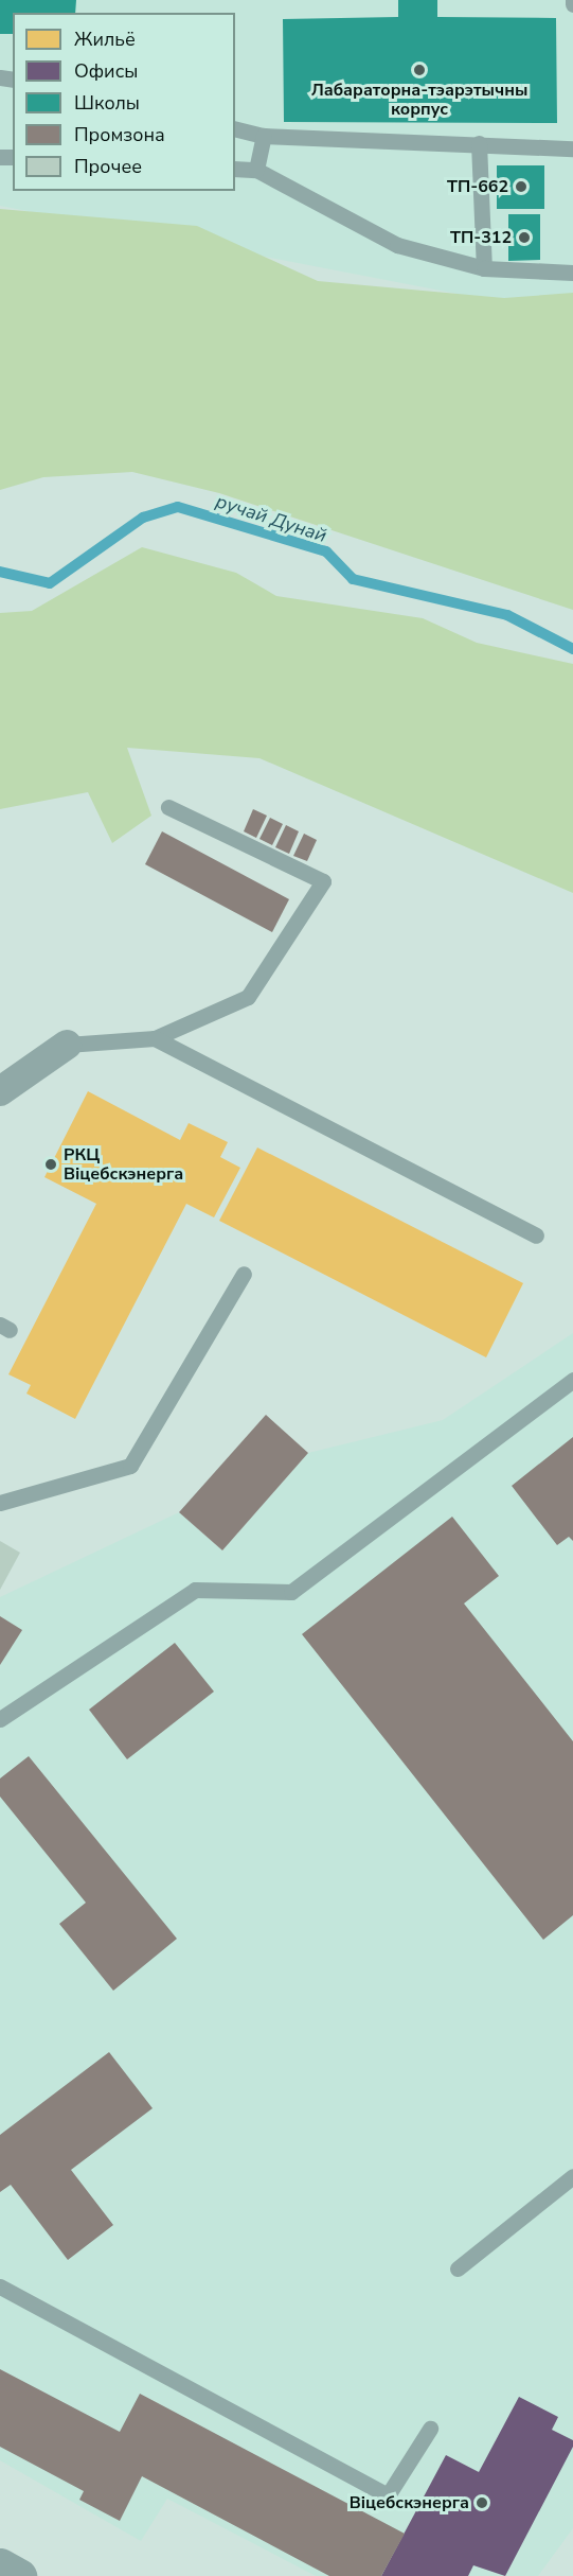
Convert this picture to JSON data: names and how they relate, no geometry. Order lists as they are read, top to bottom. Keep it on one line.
{"water":["ручай Дунай"],"places":["Лабараторна-тэарэтычны корпус","ТП-662","ТП-312","РКЦ Віцебскэнерга","Віцебскэнерга"],"legend":["Жильё","Офисы","Школы","Промзона","Прочее"]}
